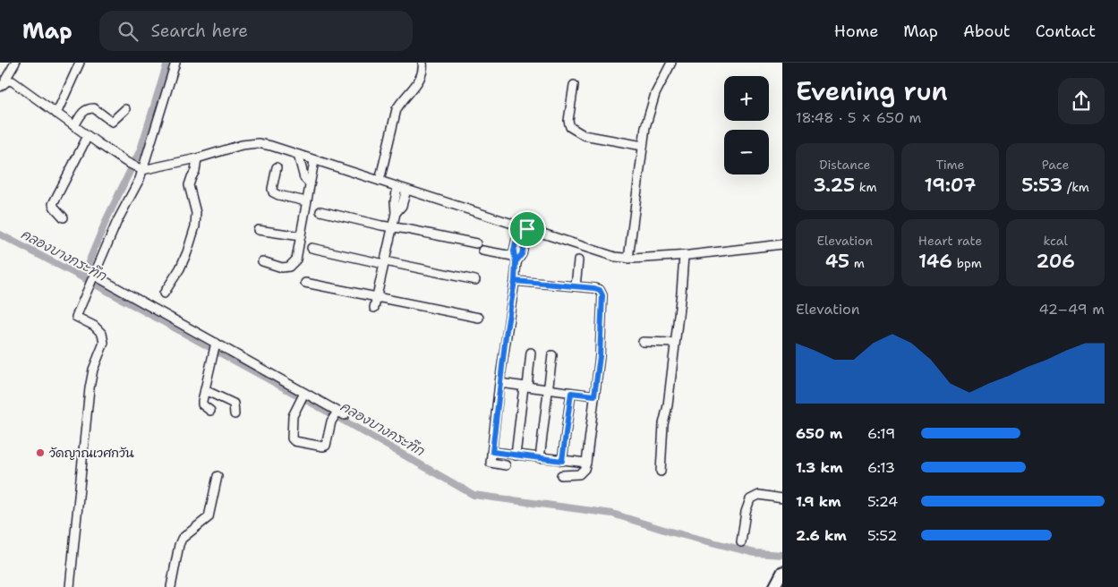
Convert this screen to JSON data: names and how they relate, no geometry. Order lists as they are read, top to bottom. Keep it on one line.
{"water":["คลองบางกระทึก"],"places":["วัดญาณเวศกวัน"],"page":{"header":"Map","search":"Search here","nav":["Home","Map","About","Contact"],"heading":["Evening run","18:48 · 5 × 650 m"],"map_buttons":["+","−"],"stats":[["Distance","3.25 km"],["Time","19:07"],["Pace","5:53 /km"],["Elevation","45 m"],["Heart rate","146 bpm"],["kcal","206"]],"chart":["Elevation","42–49 m"],"list":[{"name":"650 m","note":"6:19"},{"name":"1.3 km","note":"6:13"},{"name":"1.9 km","note":"5:24"},{"name":"2.6 km","note":"5:52"}]}}
